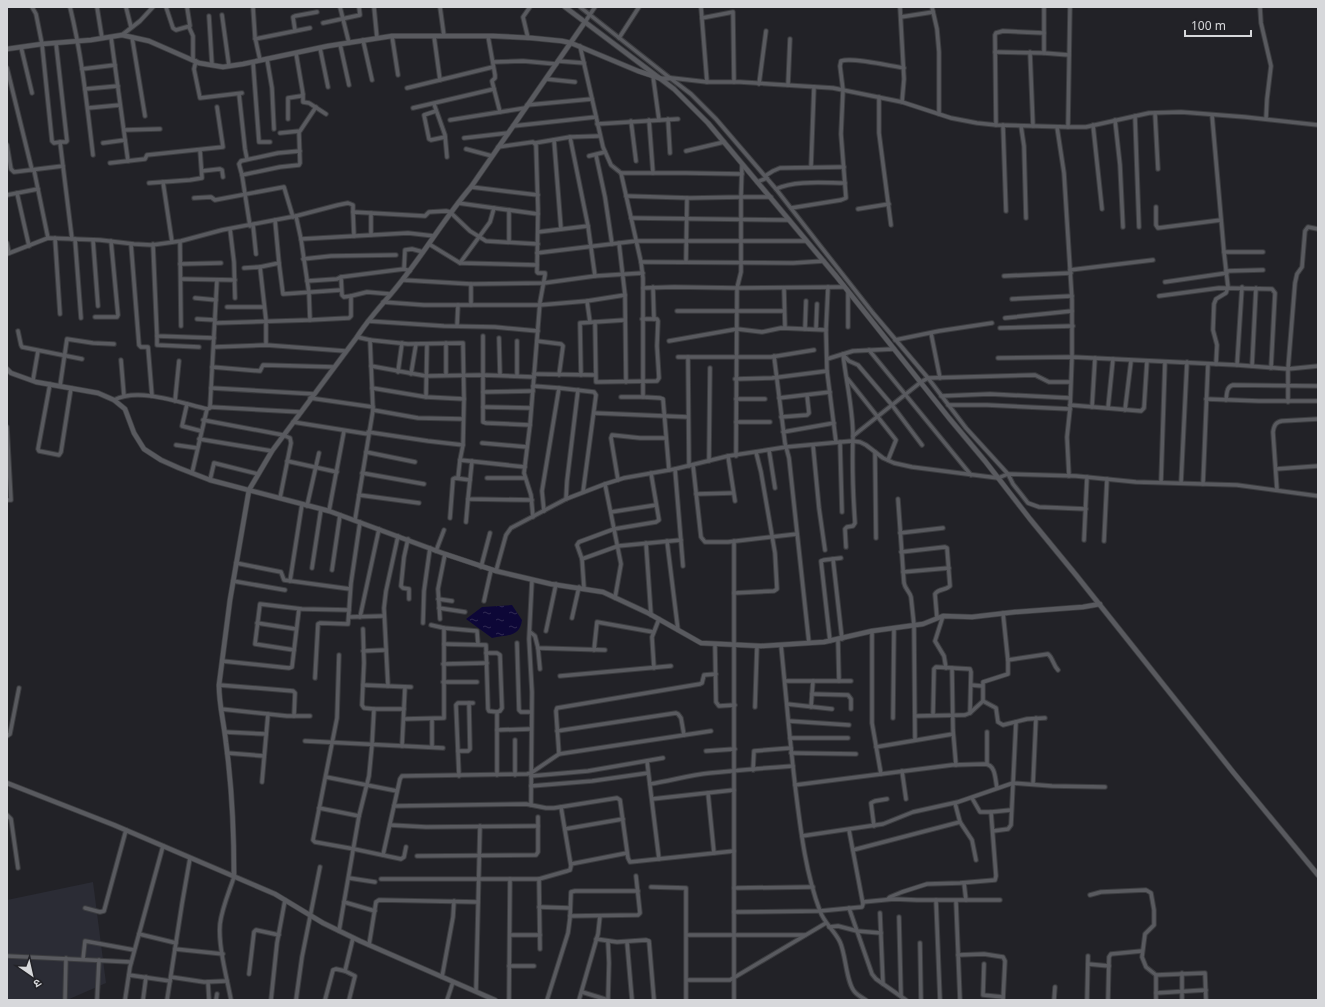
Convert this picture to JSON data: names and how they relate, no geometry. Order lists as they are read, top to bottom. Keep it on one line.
{"scale_bar":"100 m","north":"bottom right"}
